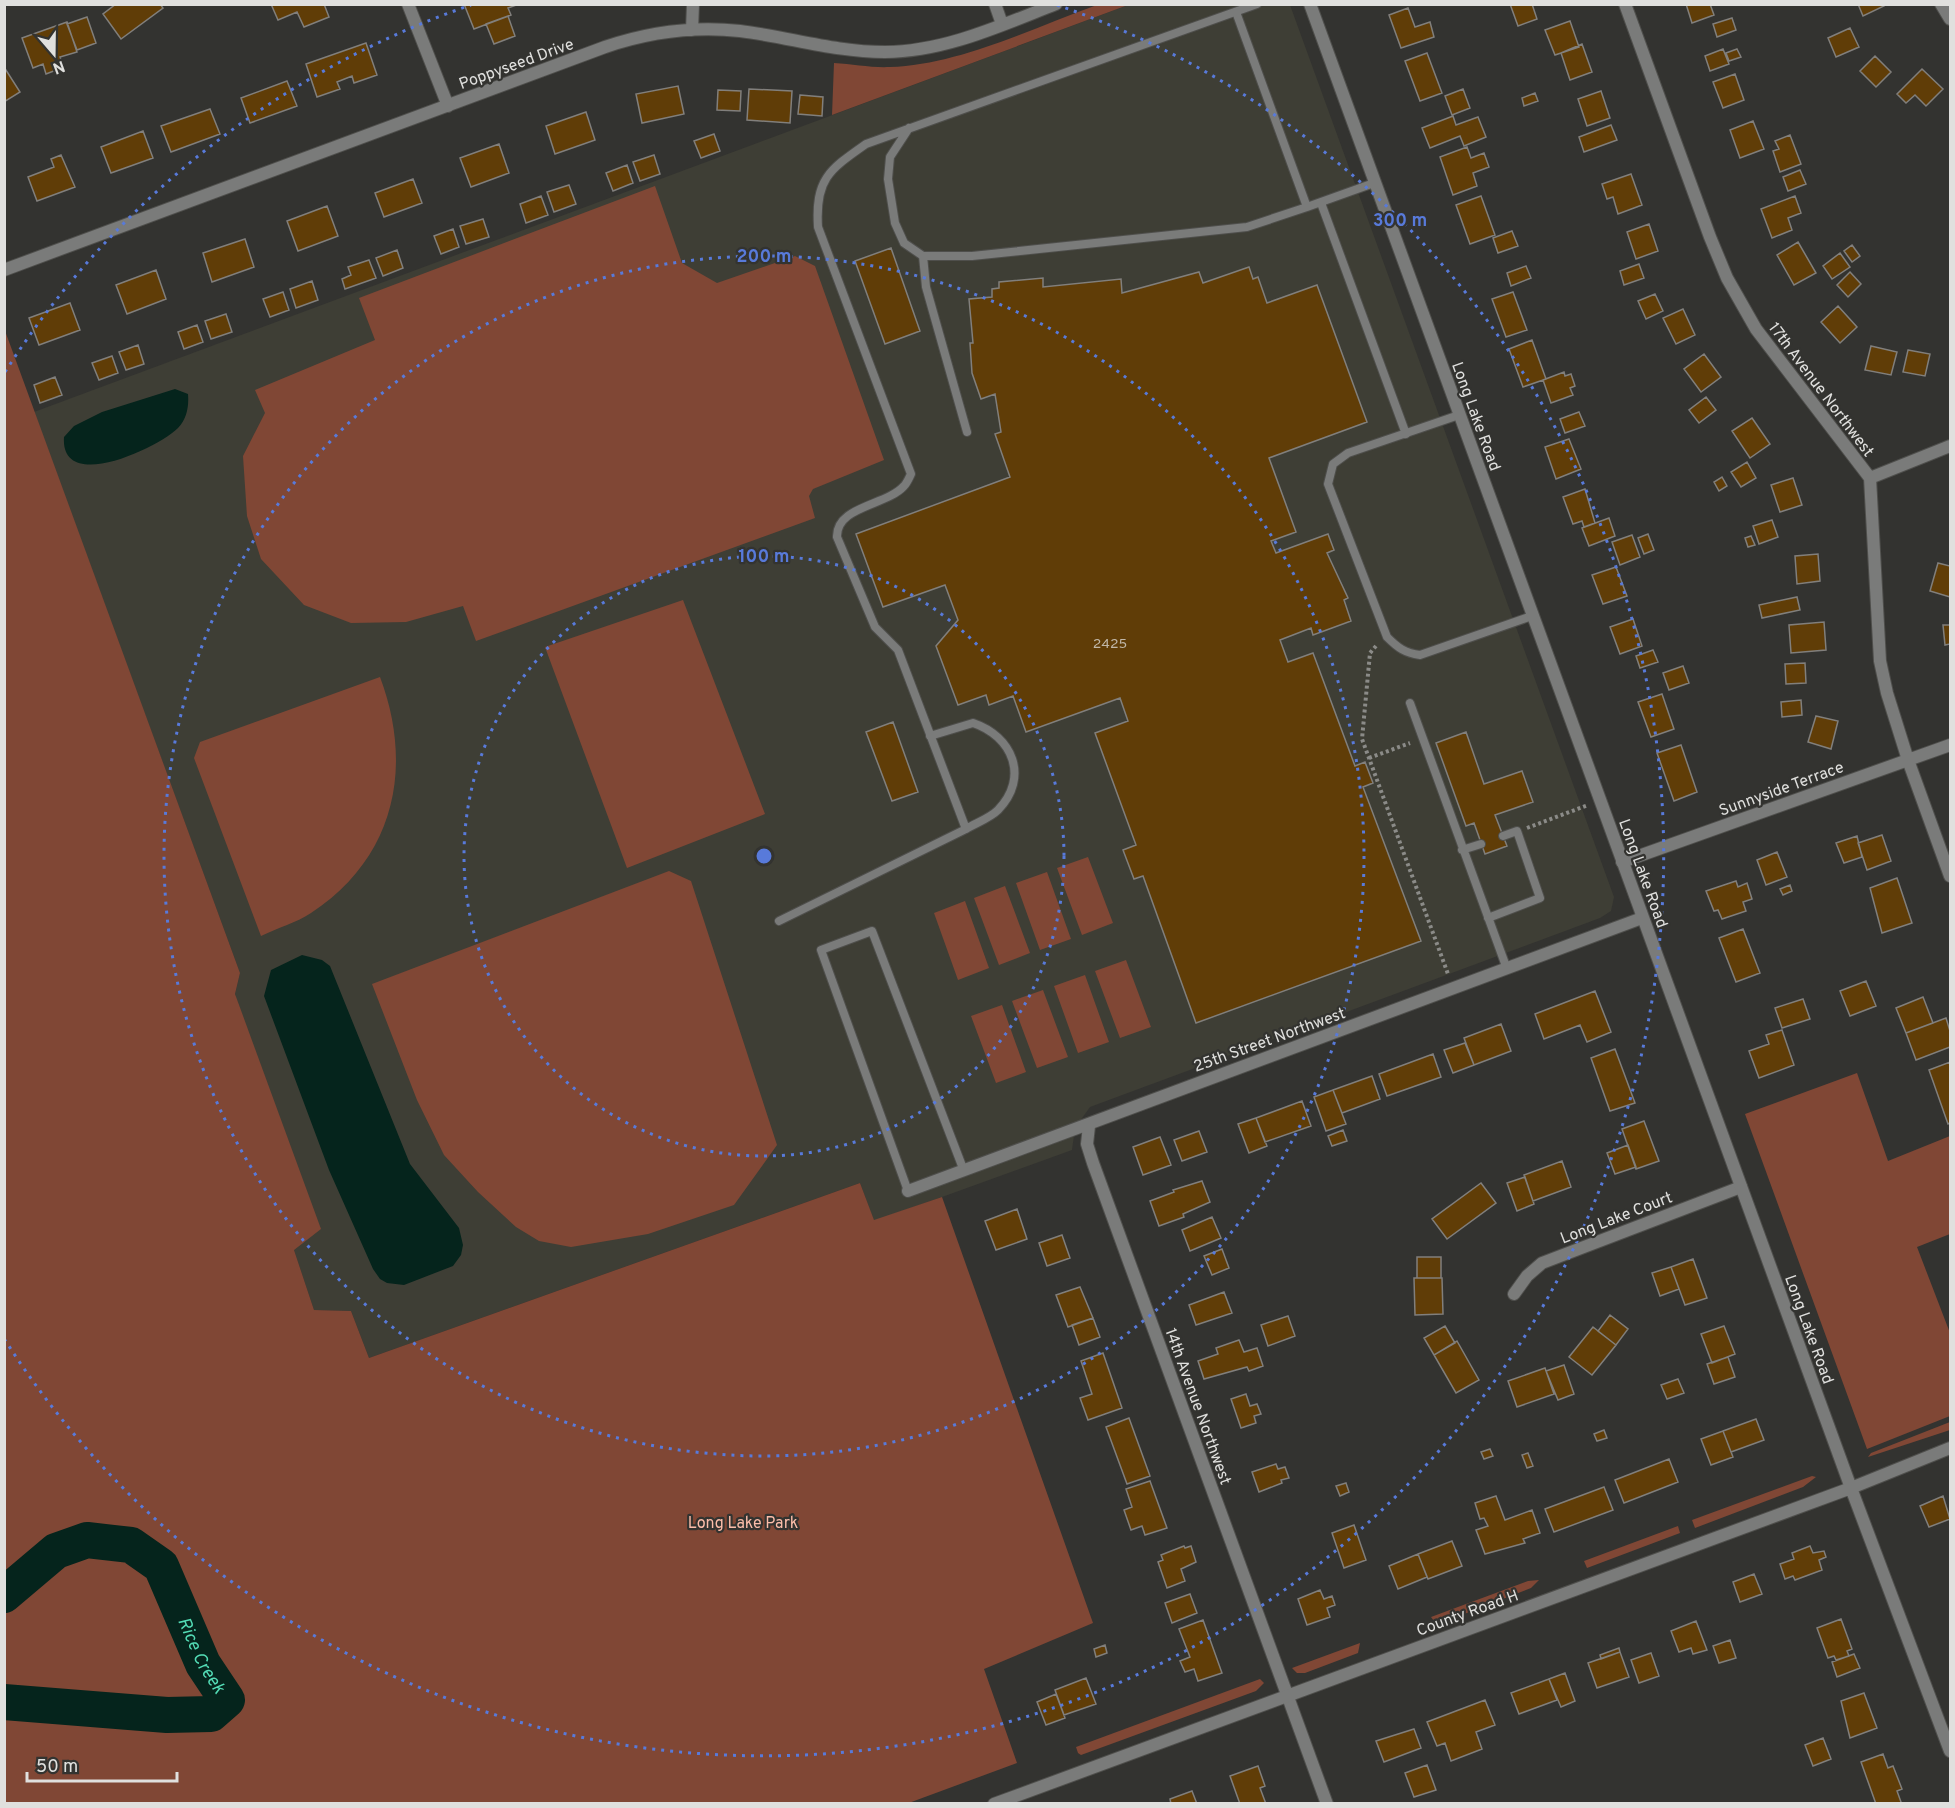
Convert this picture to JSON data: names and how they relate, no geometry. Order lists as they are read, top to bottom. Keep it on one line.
{"streets":{"street":["Poppyseed Drive","17th Avenue Northwest","Long Lake Road","Sunnyside Terrace","25th Street Northwest","Long Lake Court","14th Avenue Northwest","County Road H"]},"crossings":[["17th Avenue Northwest","Sunnyside Terrace"],["Long Lake Road","Sunnyside Terrace"],["Long Lake Road","25th Street Northwest"],["Long Lake Road","Long Lake Court"],["Long Lake Road","County Road H"],["25th Street Northwest","14th Avenue Northwest"],["14th Avenue Northwest","County Road H"]],"water":["Rice Creek"],"parks":["Long Lake Park"],"house_numbers":["2425"],"scale_bar":"50 m","north":"bottom","rings":["300 m","200 m","100 m"]}
